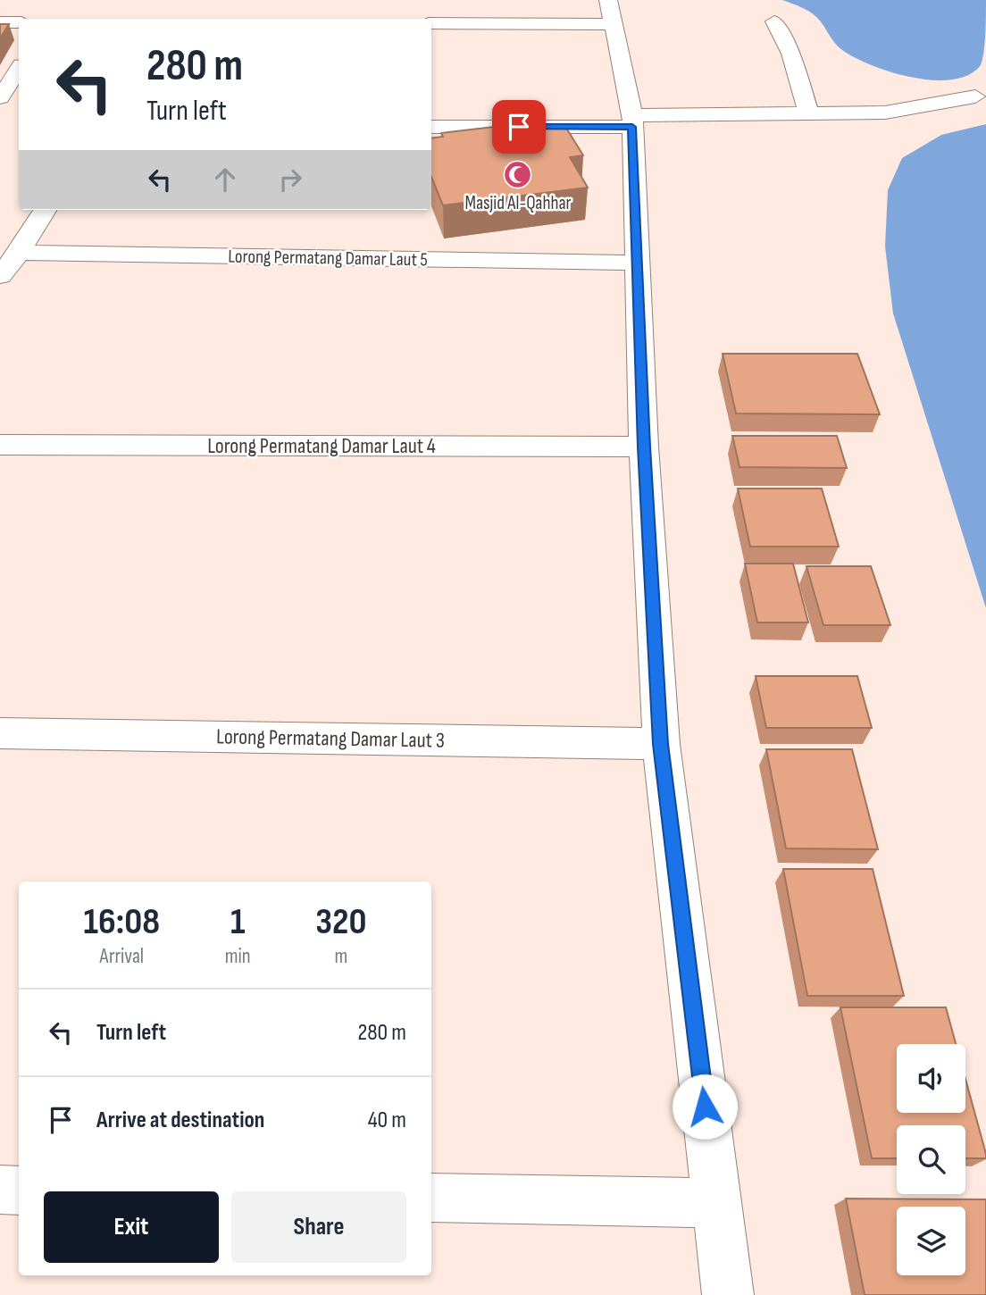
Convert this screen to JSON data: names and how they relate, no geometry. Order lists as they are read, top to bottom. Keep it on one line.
{"streets":{"street":["Lorong Permatang Damar Laut 5","Lorong Permatang Damar Laut 4","Lorong Permatang Damar Laut 3"]},"places":{"mosque":["Masjid Al-Qahhar"]},"page":{"turn":["280 m","Turn left"],"eta":["16:08","Arrival","1","min","320","m"],"list":[{"name":"Turn left","value":"280 m"},{"name":"Arrive at destination","value":"40 m"}],"buttons":["Exit","Share"]}}
